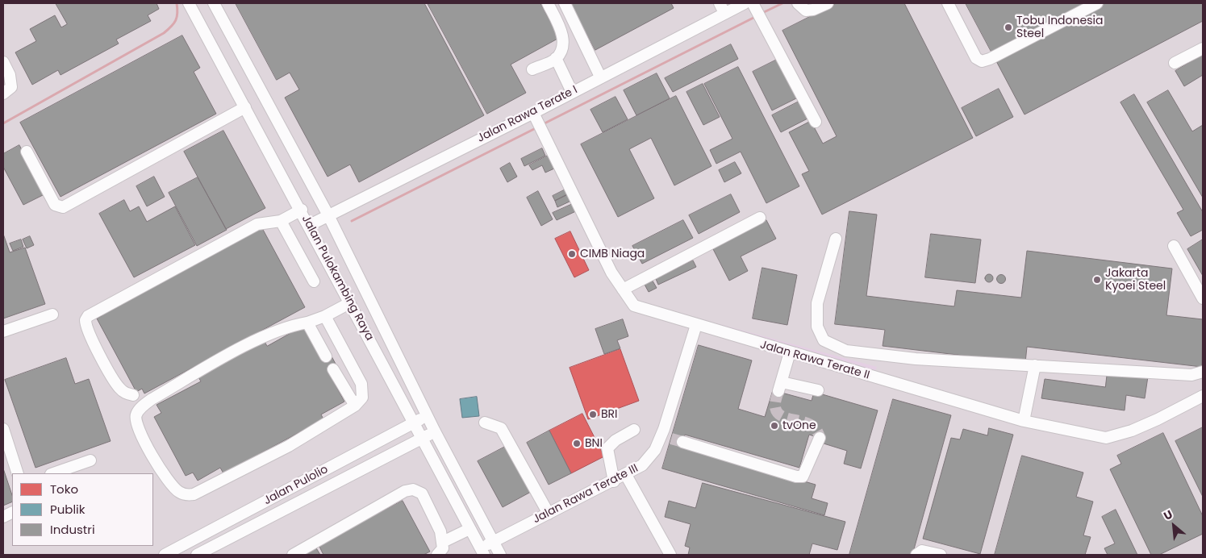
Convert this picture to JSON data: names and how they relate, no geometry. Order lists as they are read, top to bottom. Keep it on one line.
{"streets":{"street":["Jalan Rawa Terate I","Jalan Pulokambing Raya","Jalan Rawa Terate II","Jalan Pulolio","Jalan Rawa Terate III"]},"crossings":[["Jalan Rawa Terate I","Jalan Pulokambing Raya"],["Jalan Rawa Terate I","Jalan Rawa Terate II"],["Jalan Pulokambing Raya","Jalan Pulolio"],["Jalan Pulokambing Raya","Jalan Rawa Terate III"],["Jalan Rawa Terate II","Jalan Rawa Terate III"]],"places":["Tobu Indonesia Steel","CIMB Niaga","Jakarta Kyoei Steel","BRI","tvOne","BNI"],"legend":["Toko","Publik","Industri"],"north":"top left"}
